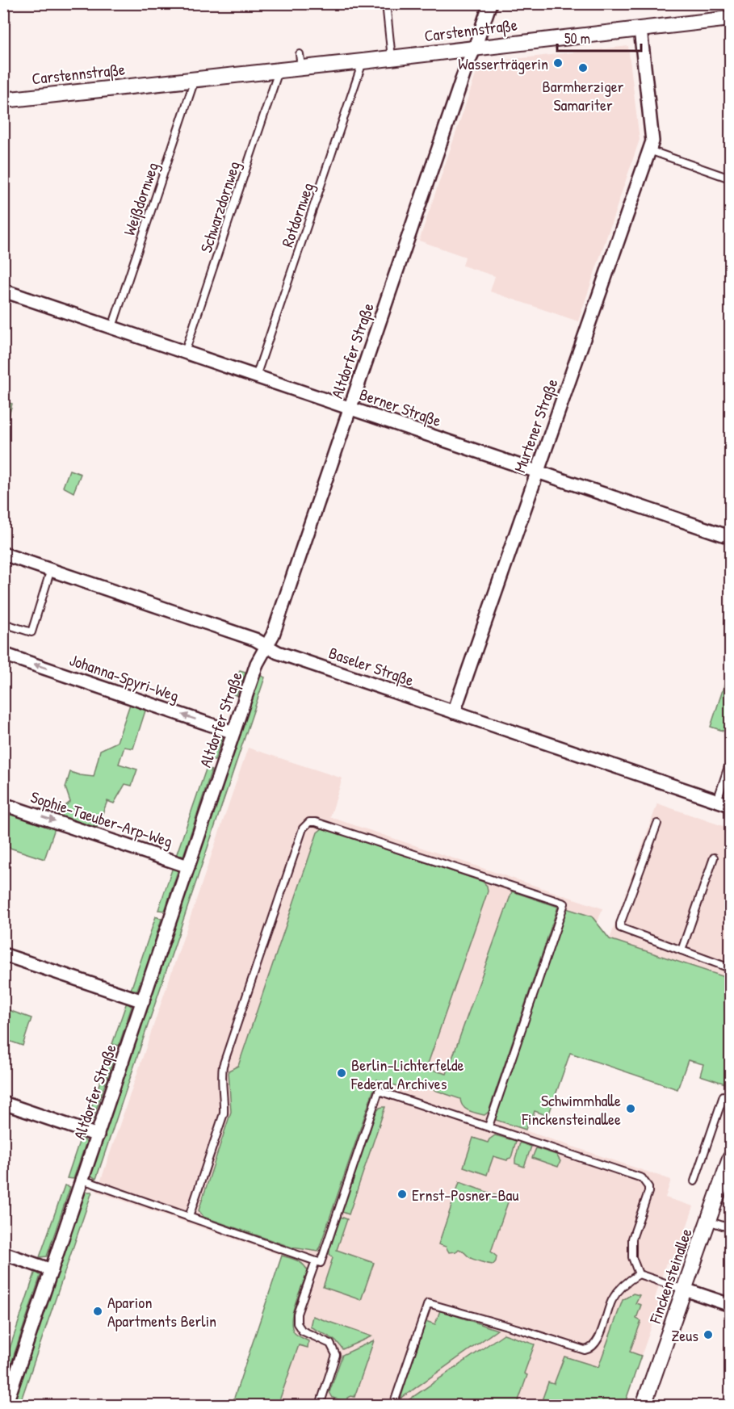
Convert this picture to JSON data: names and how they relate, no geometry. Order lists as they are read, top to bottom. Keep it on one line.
{"streets":{"street":["Carstennstraße","Altdorfer Straße","Berner Straße","Murtener Straße","Baseler Straße","Johanna-Spyri-Weg","Sophie-Taeuber-Arp-Weg","Finckensteinallee"],"lane":["Weißdornweg","Schwarzdornweg","Rotdornweg"]},"crossings":[["Carstennstraße","Weißdornweg"],["Carstennstraße","Schwarzdornweg"],["Carstennstraße","Rotdornweg"],["Carstennstraße","Altdorfer Straße"],["Carstennstraße","Murtener Straße"],["Weißdornweg","Berner Straße"],["Schwarzdornweg","Berner Straße"],["Rotdornweg","Berner Straße"],["Altdorfer Straße","Berner Straße"],["Altdorfer Straße","Baseler Straße"],["Altdorfer Straße","Johanna-Spyri-Weg"],["Altdorfer Straße","Sophie-Taeuber-Arp-Weg"],["Berner Straße","Murtener Straße"],["Murtener Straße","Baseler Straße"]],"one_way":["Johanna-Spyri-Weg","Sophie-Taeuber-Arp-Weg"],"places":["Wasserträgerin","Barmherziger Samariter","Berlin-Lichterfelde Federal Archives","Schwimmhalle Finckensteinallee","Ernst-Posner-Bau","Aparion Apartments Berlin","Zeus"],"scale_bar":"50 m"}
